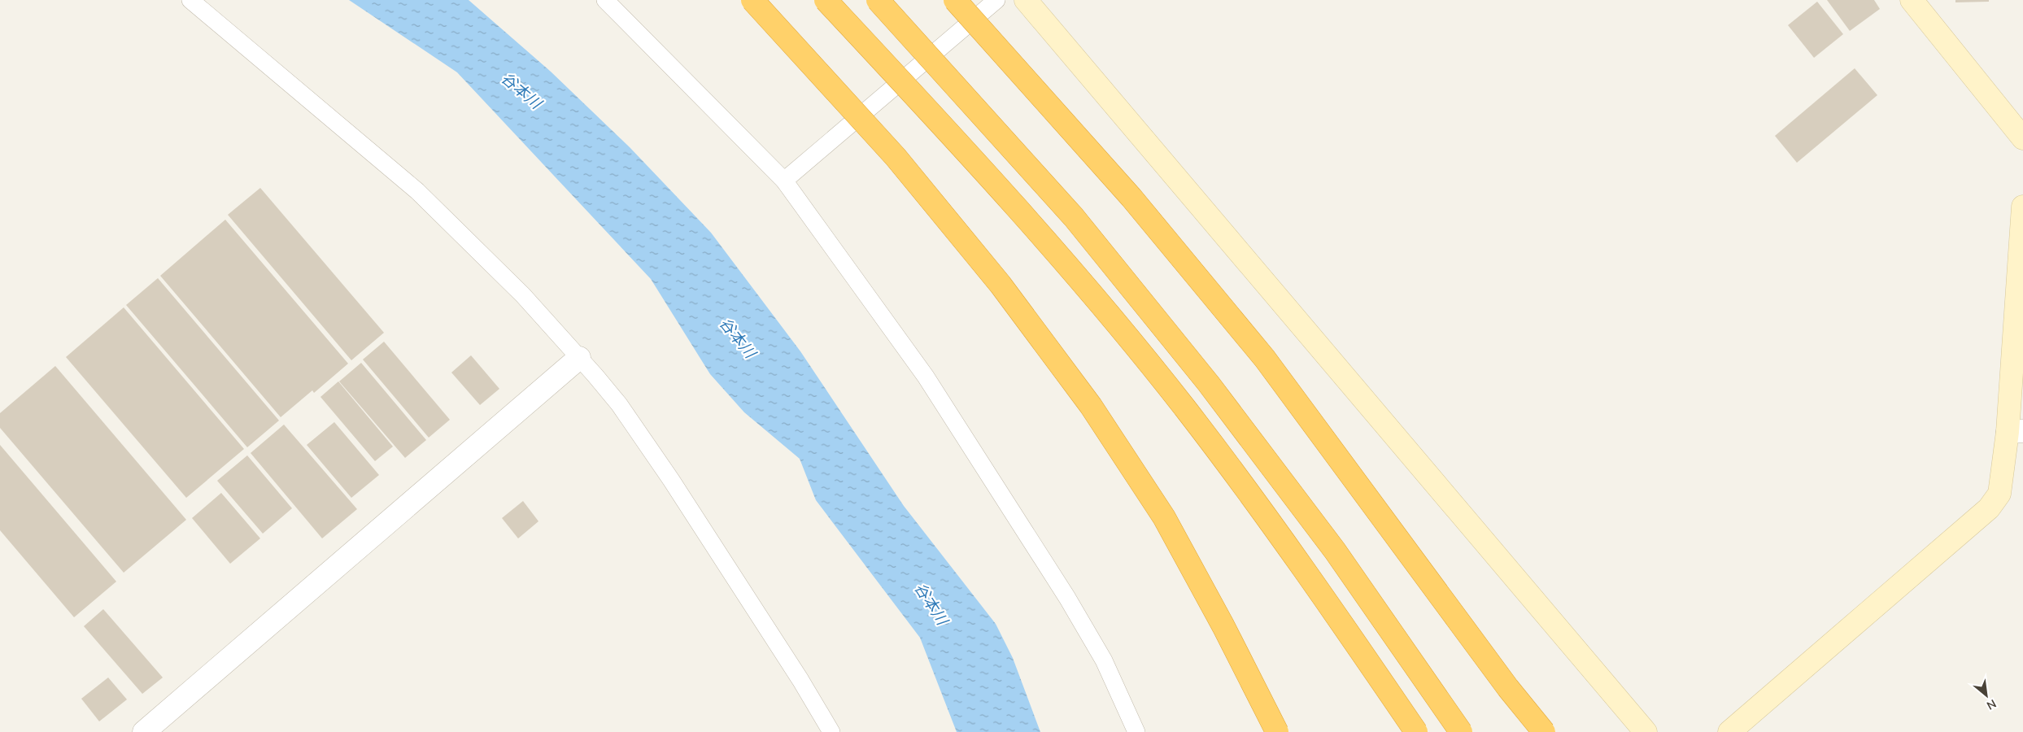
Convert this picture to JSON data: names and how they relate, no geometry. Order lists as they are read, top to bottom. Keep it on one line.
{"water":["谷本川"],"north":"bottom right"}
